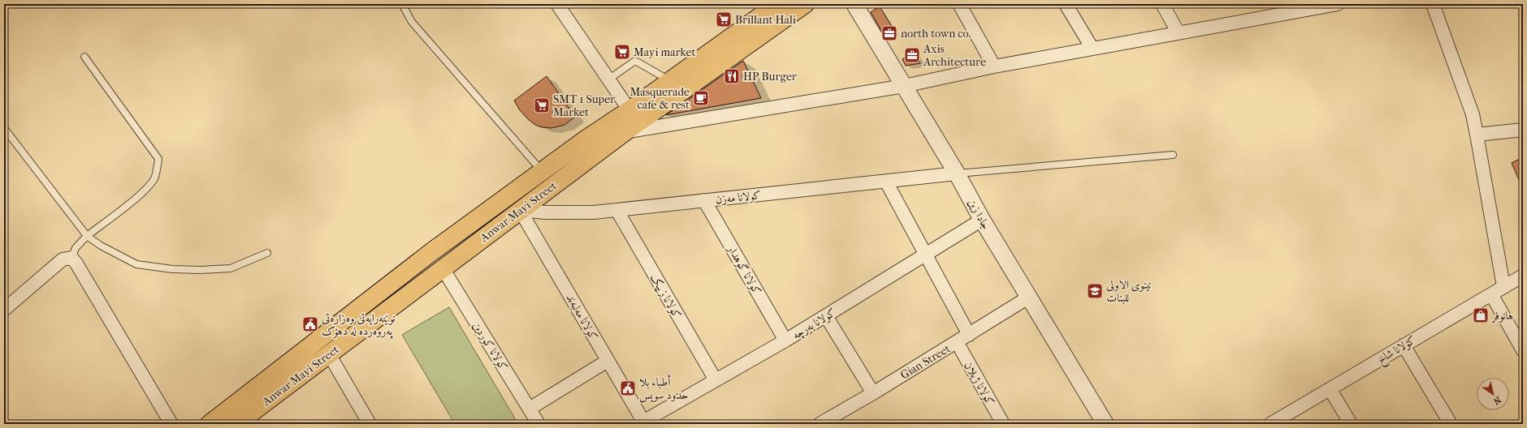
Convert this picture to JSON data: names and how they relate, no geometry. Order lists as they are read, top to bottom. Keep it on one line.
{"streets":{"main road":["Anwar Mayi Street"],"street":["کولانا مەزن","جادا زین","کولانا گوهدار","کولانا زیپک","کولانا مەلبەند","کولانا بەرچە","کولانا کوردین","کۆلانا شاخ","Gian Street","کولانا ژیلان"]},"crossings":[["کولانا مەزن","Anwar Mayi Street"],["کولانا مەزن","جادا زین"],["کولانا مەزن","کولانا گوهدار"],["کولانا مەزن","کولانا زیپک"],["کولانا مەزن","کولانا مەلبەند"],["Anwar Mayi Street","کولانا مەلبەند"],["Anwar Mayi Street","کولانا کوردین"],["جادا زین","کولانا بەرچە"],["جادا زین","Gian Street"],["کولانا گوهدار","کولانا بەرچە"],["کولانا زیپک","کولانا بەرچە"],["کولانا مەلبەند","کولانا بەرچە"],["Gian Street","کولانا ژیلان"]],"places":{"supermarket":["Brillant Hali","Mayi market","SMT 1 Super Market"],"office":["north town co.","Axis Architecture"],"restaurant":["HP Burger"],"cafe":["Masquerade cafe & rest"],"school or university":["نينوى الاولى للبنات"],"shop":["هانوفر"],"public building":["نوێنەرایەتی وەزارەتی پەروەردە لە دهۆک","أطباء بلا حدود سويس"]},"north":"bottom right"}
